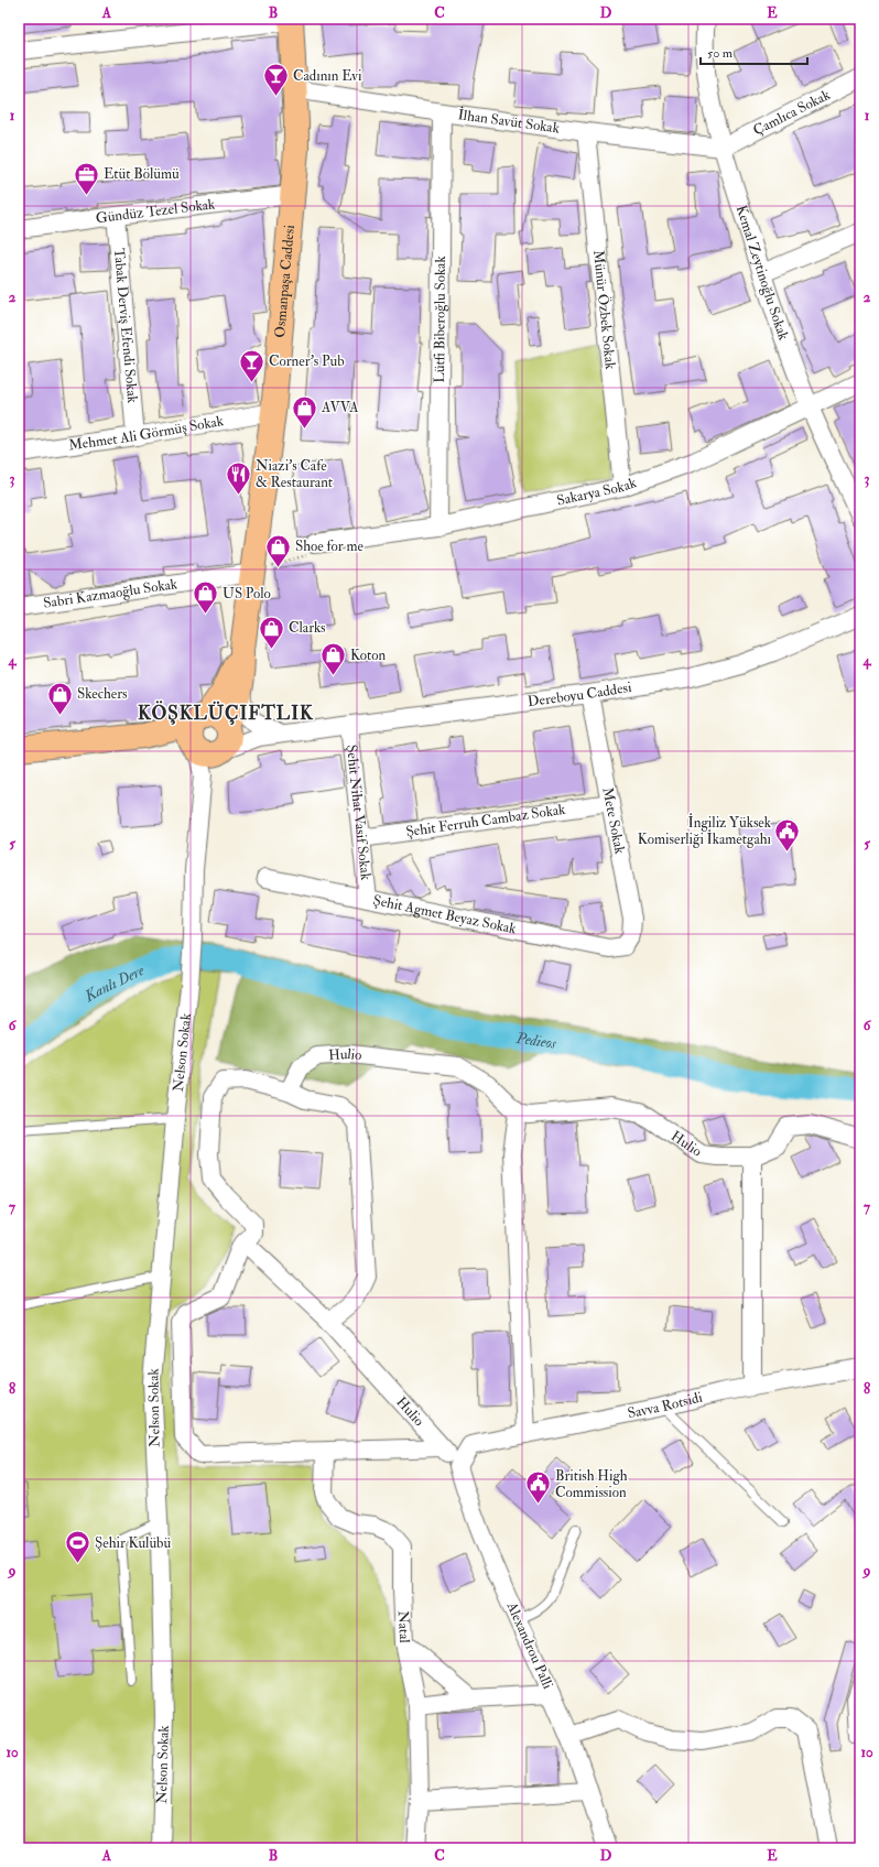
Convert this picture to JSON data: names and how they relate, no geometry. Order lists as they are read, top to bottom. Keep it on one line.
{"streets":{"main road":["Osmanpaşa Caddesi","Dereboyu Caddesi"],"street":["Çamlıca Sokak","İlhan Savüt Sokak","Gündüz Tezel Sokak","Kemal Zeytinoğlu Sokak","Münür Özbek Sokak","Lütfi Biberoğlu Sokak","Tabak Derviş Efendi Sokak","Mehmet Ali Görmüş Sokak","Sakarya Sokak","Sabri Kazmaoğlu Sokak","Şehit Nihat Vasif Sokak","Şehit Ferruh Cambaz Sokak","Mete Sokak","Şehit Agmet Beyaz Sokak","Nelson Sokak","Hulio","Savva Rotsidi","Natal","Alexandrou Palli"]},"crossings":[["Çamlıca Sokak","İlhan Savüt Sokak"],["Çamlıca Sokak","Kemal Zeytinoğlu Sokak"],["İlhan Savüt Sokak","Kemal Zeytinoğlu Sokak"],["İlhan Savüt Sokak","Osmanpaşa Caddesi"],["İlhan Savüt Sokak","Münür Özbek Sokak"],["İlhan Savüt Sokak","Lütfi Biberoğlu Sokak"],["Gündüz Tezel Sokak","Osmanpaşa Caddesi"],["Gündüz Tezel Sokak","Tabak Derviş Efendi Sokak"],["Kemal Zeytinoğlu Sokak","Sakarya Sokak"],["Osmanpaşa Caddesi","Mehmet Ali Görmüş Sokak"],["Osmanpaşa Caddesi","Sabri Kazmaoğlu Sokak"],["Osmanpaşa Caddesi","Dereboyu Caddesi"],["Osmanpaşa Caddesi","Nelson Sokak"],["Münür Özbek Sokak","Sakarya Sokak"],["Lütfi Biberoğlu Sokak","Sakarya Sokak"],["Tabak Derviş Efendi Sokak","Mehmet Ali Görmüş Sokak"],["Dereboyu Caddesi","Şehit Nihat Vasif Sokak"],["Dereboyu Caddesi","Mete Sokak"],["Dereboyu Caddesi","Nelson Sokak"],["Şehit Nihat Vasif Sokak","Şehit Ferruh Cambaz Sokak"],["Şehit Nihat Vasif Sokak","Şehit Agmet Beyaz Sokak"],["Şehit Ferruh Cambaz Sokak","Mete Sokak"],["Mete Sokak","Şehit Agmet Beyaz Sokak"],["Hulio","Savva Rotsidi"],["Hulio","Alexandrou Palli"],["Savva Rotsidi","Alexandrou Palli"]],"districts":["KÖŞKLÜÇIFTLIK"],"water":["Kanlı Dere","Pedieos"],"places":{"bar":["Cadının Evi","Corner's Pub"],"office":["Etüt Bölümü"],"shop":["AVVA","Shoe for me","US Polo","Clarks","Koton","Skechers"],"restaurant":["Niazi's Cafe & Restaurant"],"public building":["İngiliz Yüksek Komiserliği İkametgahı","British High Commission"],"sports":["Şehir Kulübü"]},"scale_bar":"50 m","grid":{"columns":["A","B","C","D","E"],"rows":["1","2","3","4","5","6","7","8","9","10"]}}
